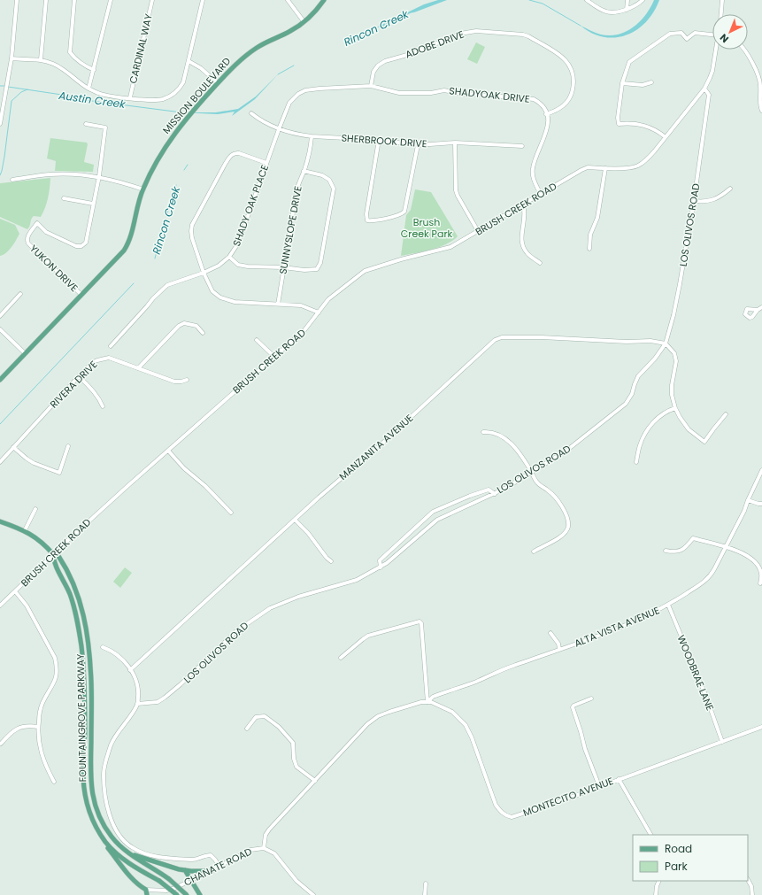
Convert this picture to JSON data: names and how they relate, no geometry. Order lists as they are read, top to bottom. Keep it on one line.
{"streets":{"main road":["MISSION BOULEVARD","FOUNTAINGROVE PARKWAY"],"street":["ADOBE DRIVE","CARDINAL WAY","SHADYOAK DRIVE","SHERBROOK DRIVE","SHADY OAK PLACE","BRUSH CREEK ROAD","LOS OLIVOS ROAD","SUNNYSLOPE DRIVE","YUKON DRIVE","RIVERA DRIVE","MANZANITA AVENUE","ALTA VISTA AVENUE","WOODBRAE LANE","MONTECITO AVENUE","CHANATE ROAD"]},"crossings":[["ADOBE DRIVE","SHADYOAK DRIVE"],["SHADYOAK DRIVE","SHERBROOK DRIVE"],["SHADYOAK DRIVE","SHADY OAK PLACE"],["MISSION BOULEVARD","YUKON DRIVE"],["SHERBROOK DRIVE","SHADY OAK PLACE"],["SHERBROOK DRIVE","SUNNYSLOPE DRIVE"],["BRUSH CREEK ROAD","LOS OLIVOS ROAD"],["BRUSH CREEK ROAD","FOUNTAINGROVE PARKWAY"],["LOS OLIVOS ROAD","MANZANITA AVENUE"],["ALTA VISTA AVENUE","WOODBRAE LANE"],["ALTA VISTA AVENUE","MONTECITO AVENUE"],["WOODBRAE LANE","MONTECITO AVENUE"],["MONTECITO AVENUE","CHANATE ROAD"]],"water":["Rincon Creek","Austin Creek"],"parks":["Brush Creek Park"],"legend":["Road","Park"],"north":"bottom left"}
